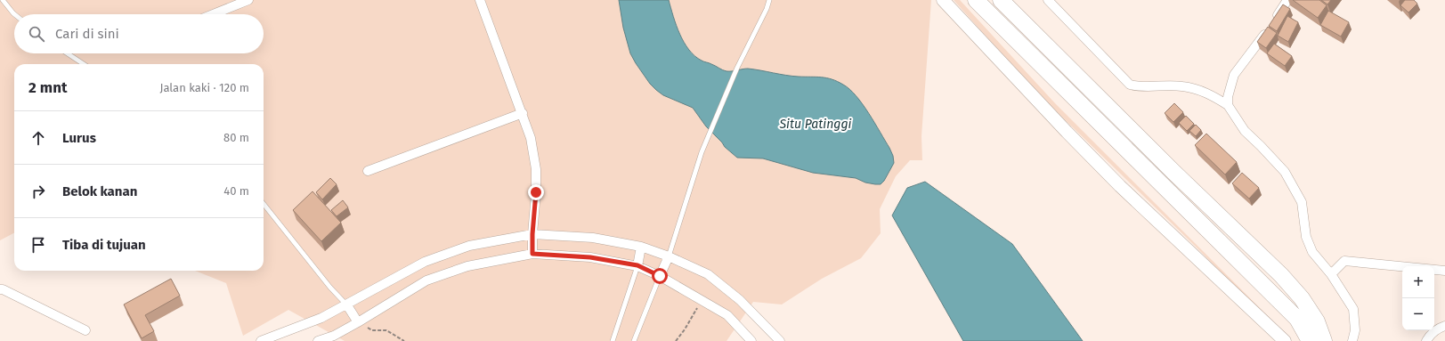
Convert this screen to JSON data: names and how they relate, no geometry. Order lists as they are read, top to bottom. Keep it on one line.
{"water":["Situ Patinggi"],"page":{"search":"Cari di sini","heading":["2 mnt","Jalan kaki · 120 m"],"list":[["Lurus","80 m"],["Belok kanan","40 m"],"Tiba di tujuan"],"map_buttons":["+","−"]}}
